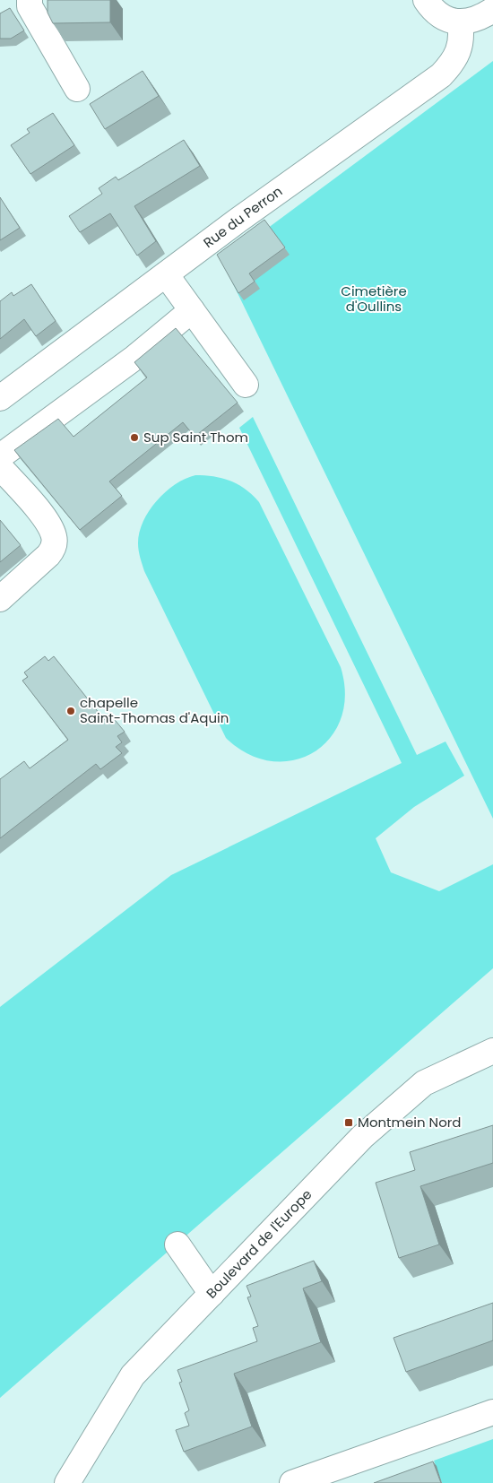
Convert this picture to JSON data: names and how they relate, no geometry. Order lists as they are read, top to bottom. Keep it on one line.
{"streets":{"street":["Rue du Perron","Boulevard de l'Europe"]},"parks":["Cimetière d'Oullins"],"places":{"other":["Sup Saint Thom","chapelle Saint-Thomas d'Aquin"],"transit":["Montmein Nord"]}}
